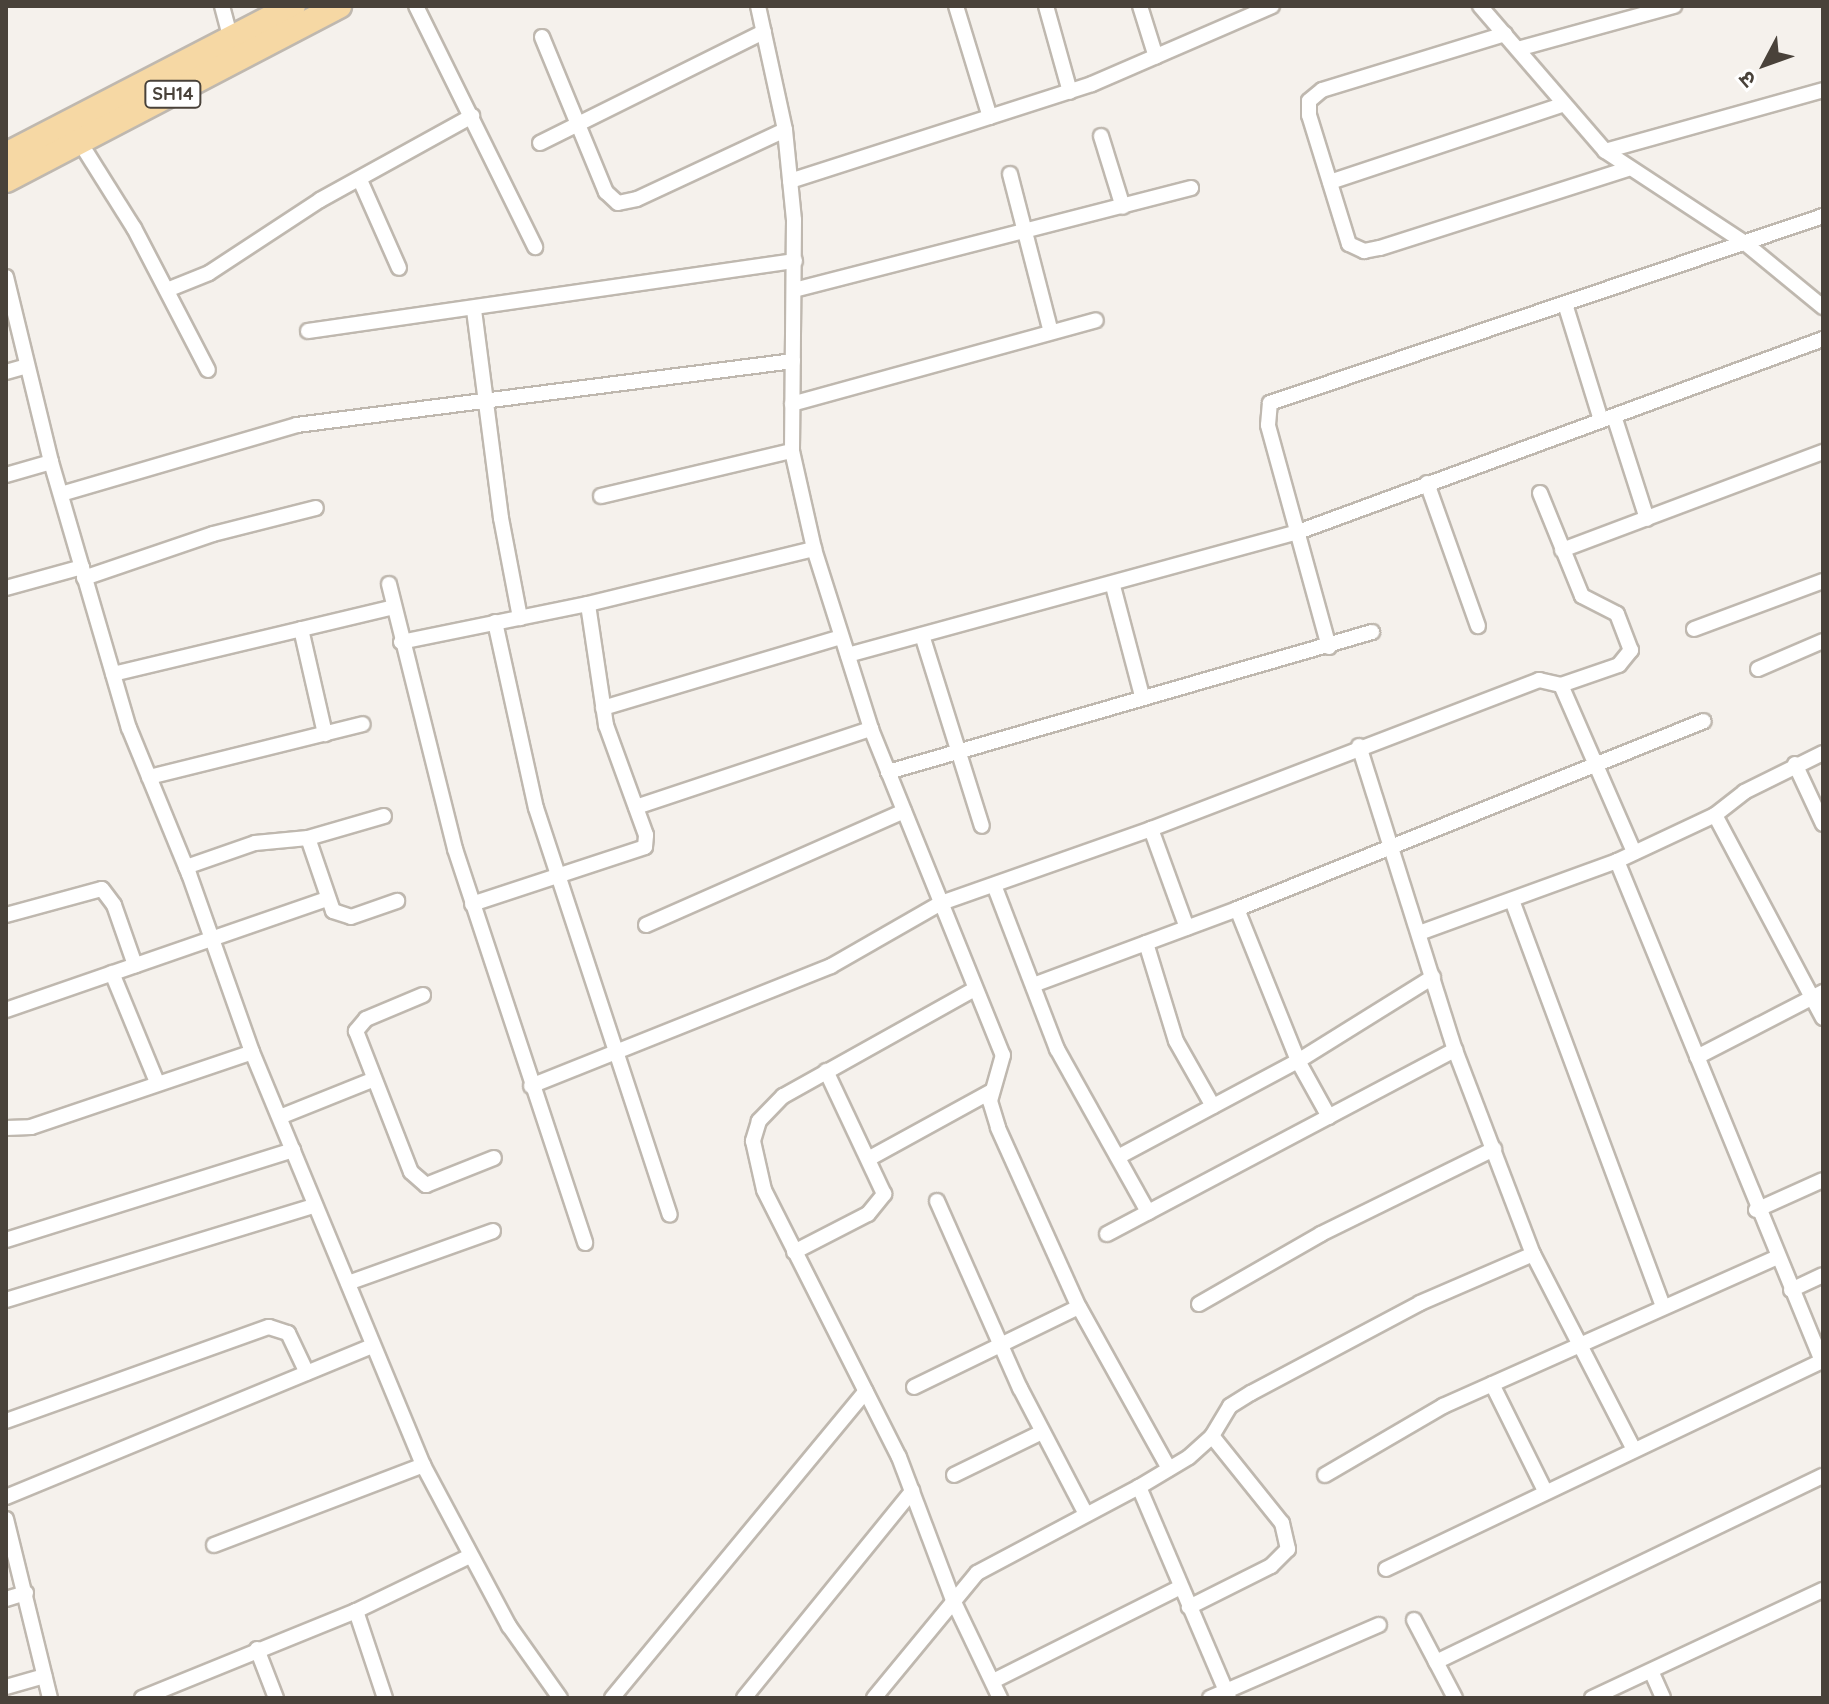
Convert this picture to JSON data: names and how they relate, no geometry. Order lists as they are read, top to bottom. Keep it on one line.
{"streets":{"main road":["SH14"]},"north":"bottom left"}
